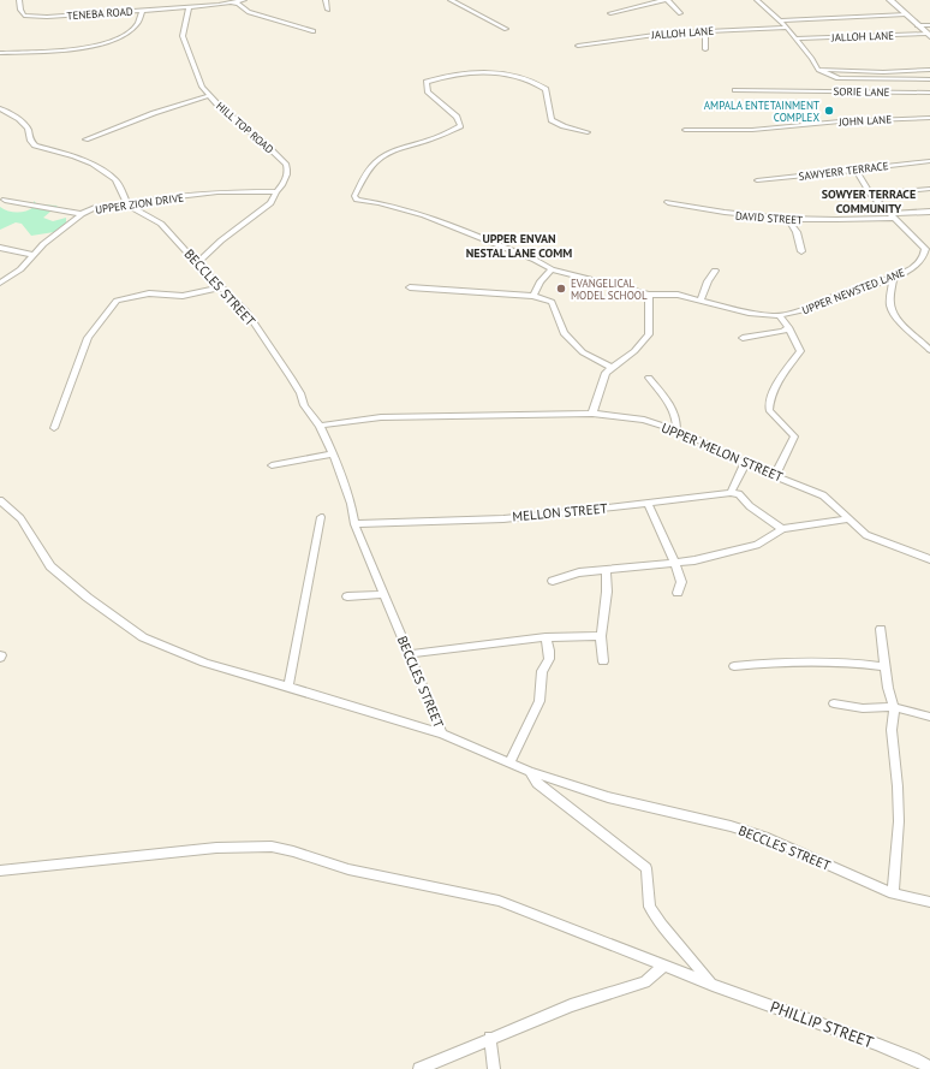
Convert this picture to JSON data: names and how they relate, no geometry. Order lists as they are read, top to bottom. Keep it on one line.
{"streets":{"street":["TENEBA ROAD","JALLOH LANE","SORIE LANE","JOHN LANE","HILL TOP ROAD","SAWYERR TERRACE","UPPER ZION DRIVE","DAVID STREET","BECCLES STREET","UPPER NEWSTED LANE","UPPER MELON STREET","MELLON STREET","PHILLIP STREET"]},"crossings":[["TENEBA ROAD","HILL TOP ROAD"],["HILL TOP ROAD","UPPER ZION DRIVE"],["HILL TOP ROAD","BECCLES STREET"],["UPPER ZION DRIVE","BECCLES STREET"],["DAVID STREET","UPPER NEWSTED LANE"],["BECCLES STREET","UPPER MELON STREET"],["BECCLES STREET","MELLON STREET"]],"districts":["SOWYER TERRACE COMMUNITY","UPPER ENVAN NESTAL LANE COMM"],"places":["AMPALA ENTETAINMENT COMPLEX","EVANGELICAL MODEL SCHOOL"]}
